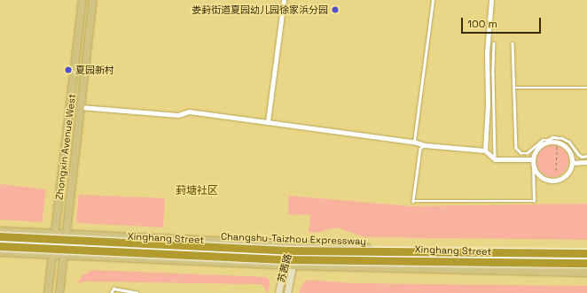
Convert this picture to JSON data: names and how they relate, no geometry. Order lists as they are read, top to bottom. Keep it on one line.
{"streets":{"highway":["Changshu-Taizhou Expressway"],"main road":["Zhongxin Avenue West","Xinghang Street","苏茜路"]},"crossings":[["Zhongxin Avenue West","Xinghang Street"],["Xinghang Street","Changshu-Taizhou Expressway"],["Xinghang Street","苏茜路"]],"districts":["葑塘社区"],"places":["娄葑街道夏园幼儿园徐家浜分园","夏园新村"],"scale_bar":"100 m"}
